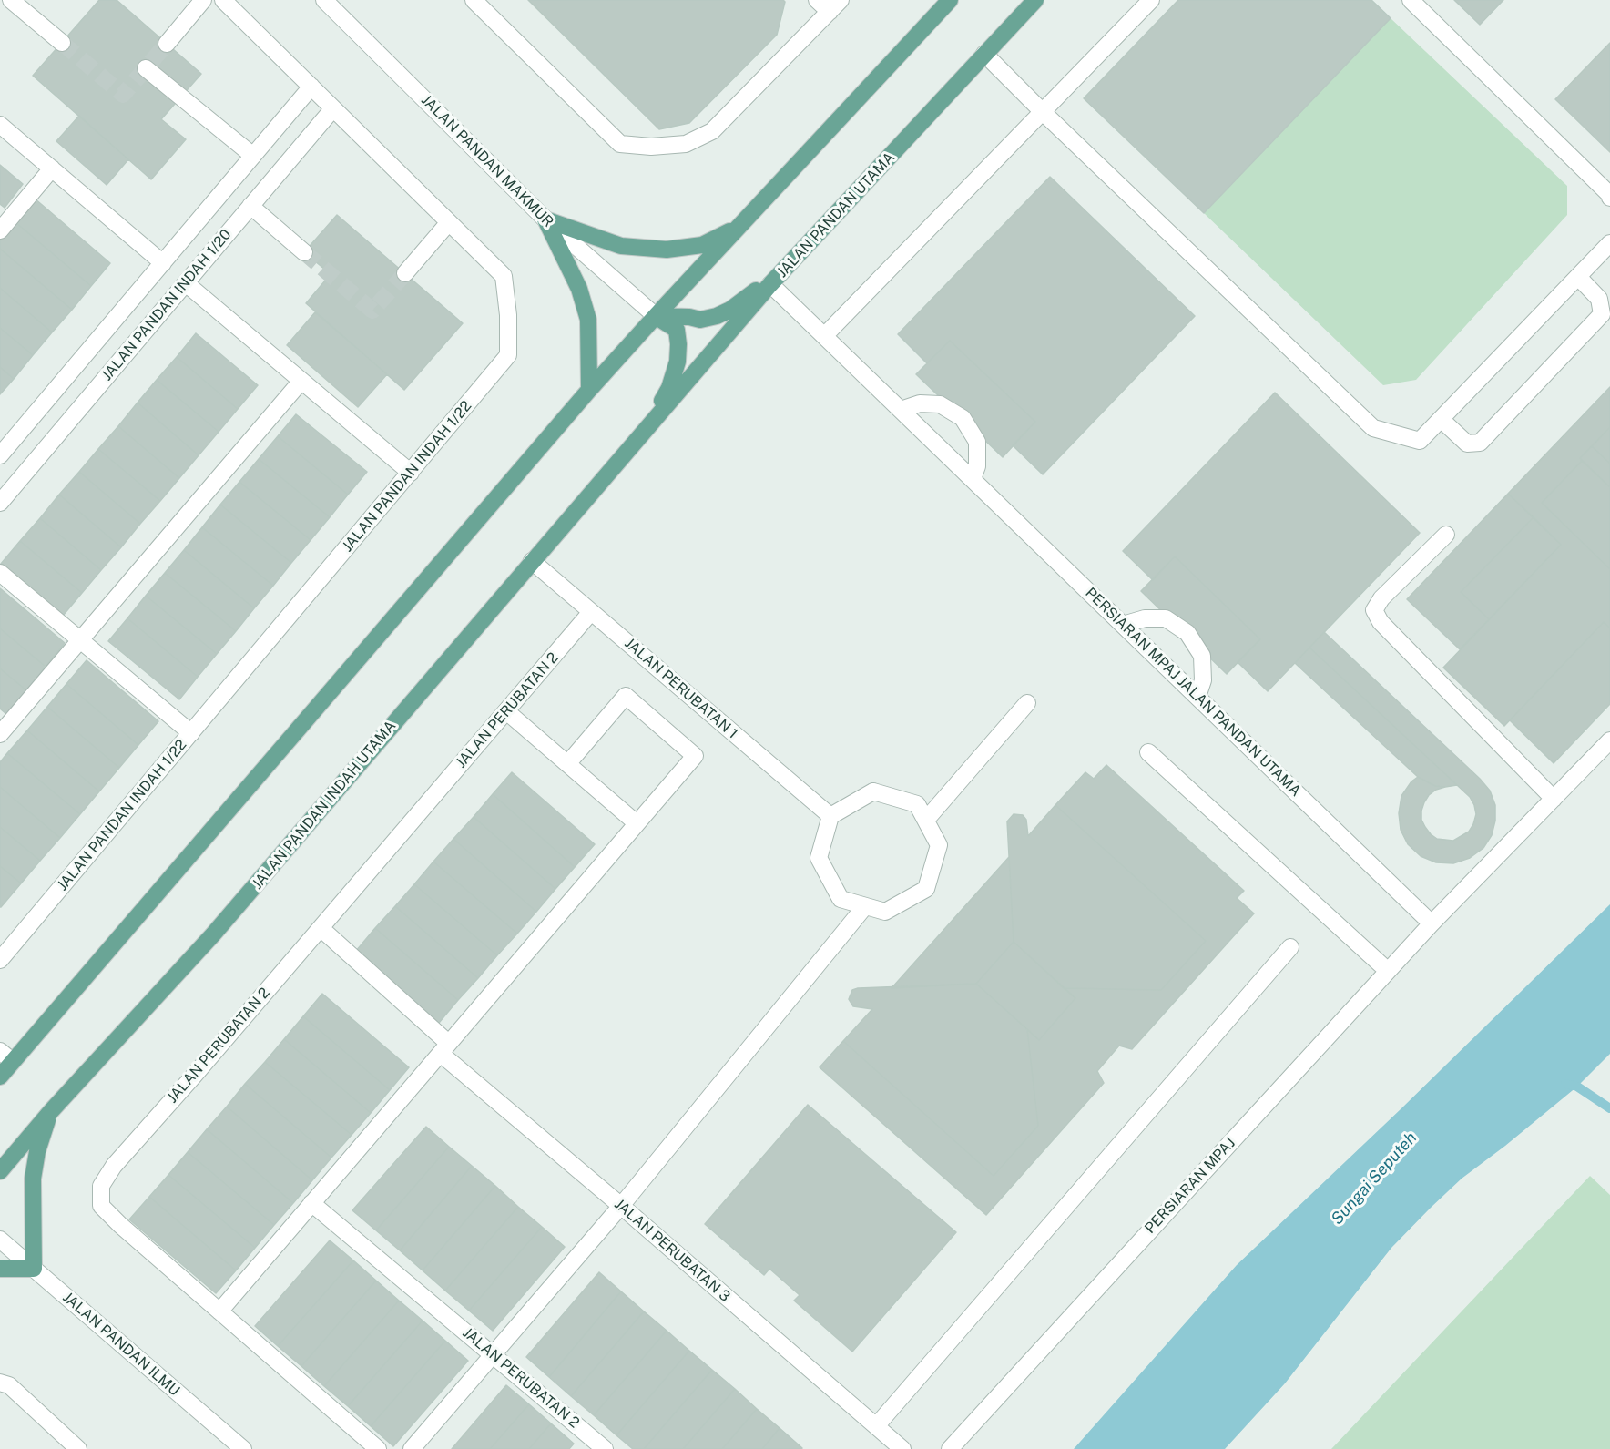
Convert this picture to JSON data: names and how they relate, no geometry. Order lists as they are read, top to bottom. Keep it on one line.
{"streets":{"main road":["JALAN PANDAN UTAMA","JALAN PANDAN INDAH UTAMA"],"street":["JALAN PANDAN MAKMUR","JALAN PANDAN INDAH 1/20","JALAN PANDAN INDAH 1/22","JALAN PERUBATAN 1","PERSIARAN MPAJ JALAN PANDAN UTAMA","JALAN PERUBATAN 2","PERSIARAN MPAJ","JALAN PERUBATAN 3","JALAN PANDAN ILMU"]},"crossings":[["JALAN PANDAN UTAMA","PERSIARAN MPAJ JALAN PANDAN UTAMA"],["JALAN PANDAN UTAMA","JALAN PANDAN INDAH UTAMA"],["JALAN PANDAN INDAH 1/20","JALAN PANDAN INDAH 1/22"],["JALAN PERUBATAN 1","JALAN PERUBATAN 2"],["JALAN PERUBATAN 1","JALAN PANDAN INDAH UTAMA"],["PERSIARAN MPAJ JALAN PANDAN UTAMA","PERSIARAN MPAJ"],["JALAN PERUBATAN 2","JALAN PERUBATAN 3"]],"water":["Sungai Seputeh"]}
